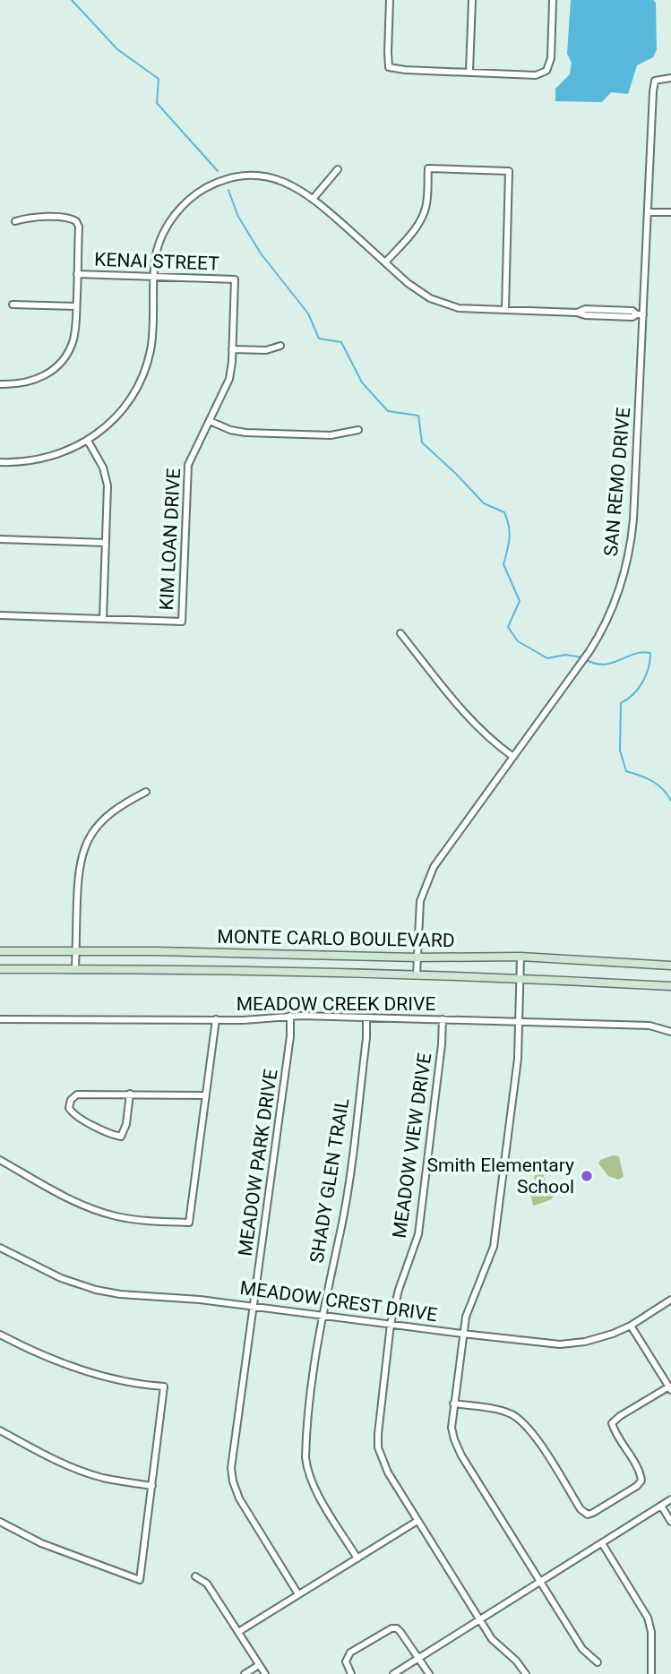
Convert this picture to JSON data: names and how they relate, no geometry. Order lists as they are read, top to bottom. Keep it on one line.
{"streets":{"main road":["MONTE CARLO BOULEVARD"],"street":["KENAI STREET","SAN REMO DRIVE","KIM LOAN DRIVE","MEADOW CREEK DRIVE","MEADOW VIEW DRIVE","MEADOW PARK DRIVE","SHADY GLEN TRAIL","MEADOW CREST DRIVE"]},"crossings":[["KENAI STREET","KIM LOAN DRIVE"],["SAN REMO DRIVE","MONTE CARLO BOULEVARD"],["MEADOW CREEK DRIVE","MEADOW VIEW DRIVE"],["MEADOW CREEK DRIVE","MEADOW PARK DRIVE"],["MEADOW CREEK DRIVE","SHADY GLEN TRAIL"],["MEADOW VIEW DRIVE","MEADOW CREST DRIVE"],["MEADOW PARK DRIVE","MEADOW CREST DRIVE"],["SHADY GLEN TRAIL","MEADOW CREST DRIVE"]],"places":["Smith Elementary School"]}
